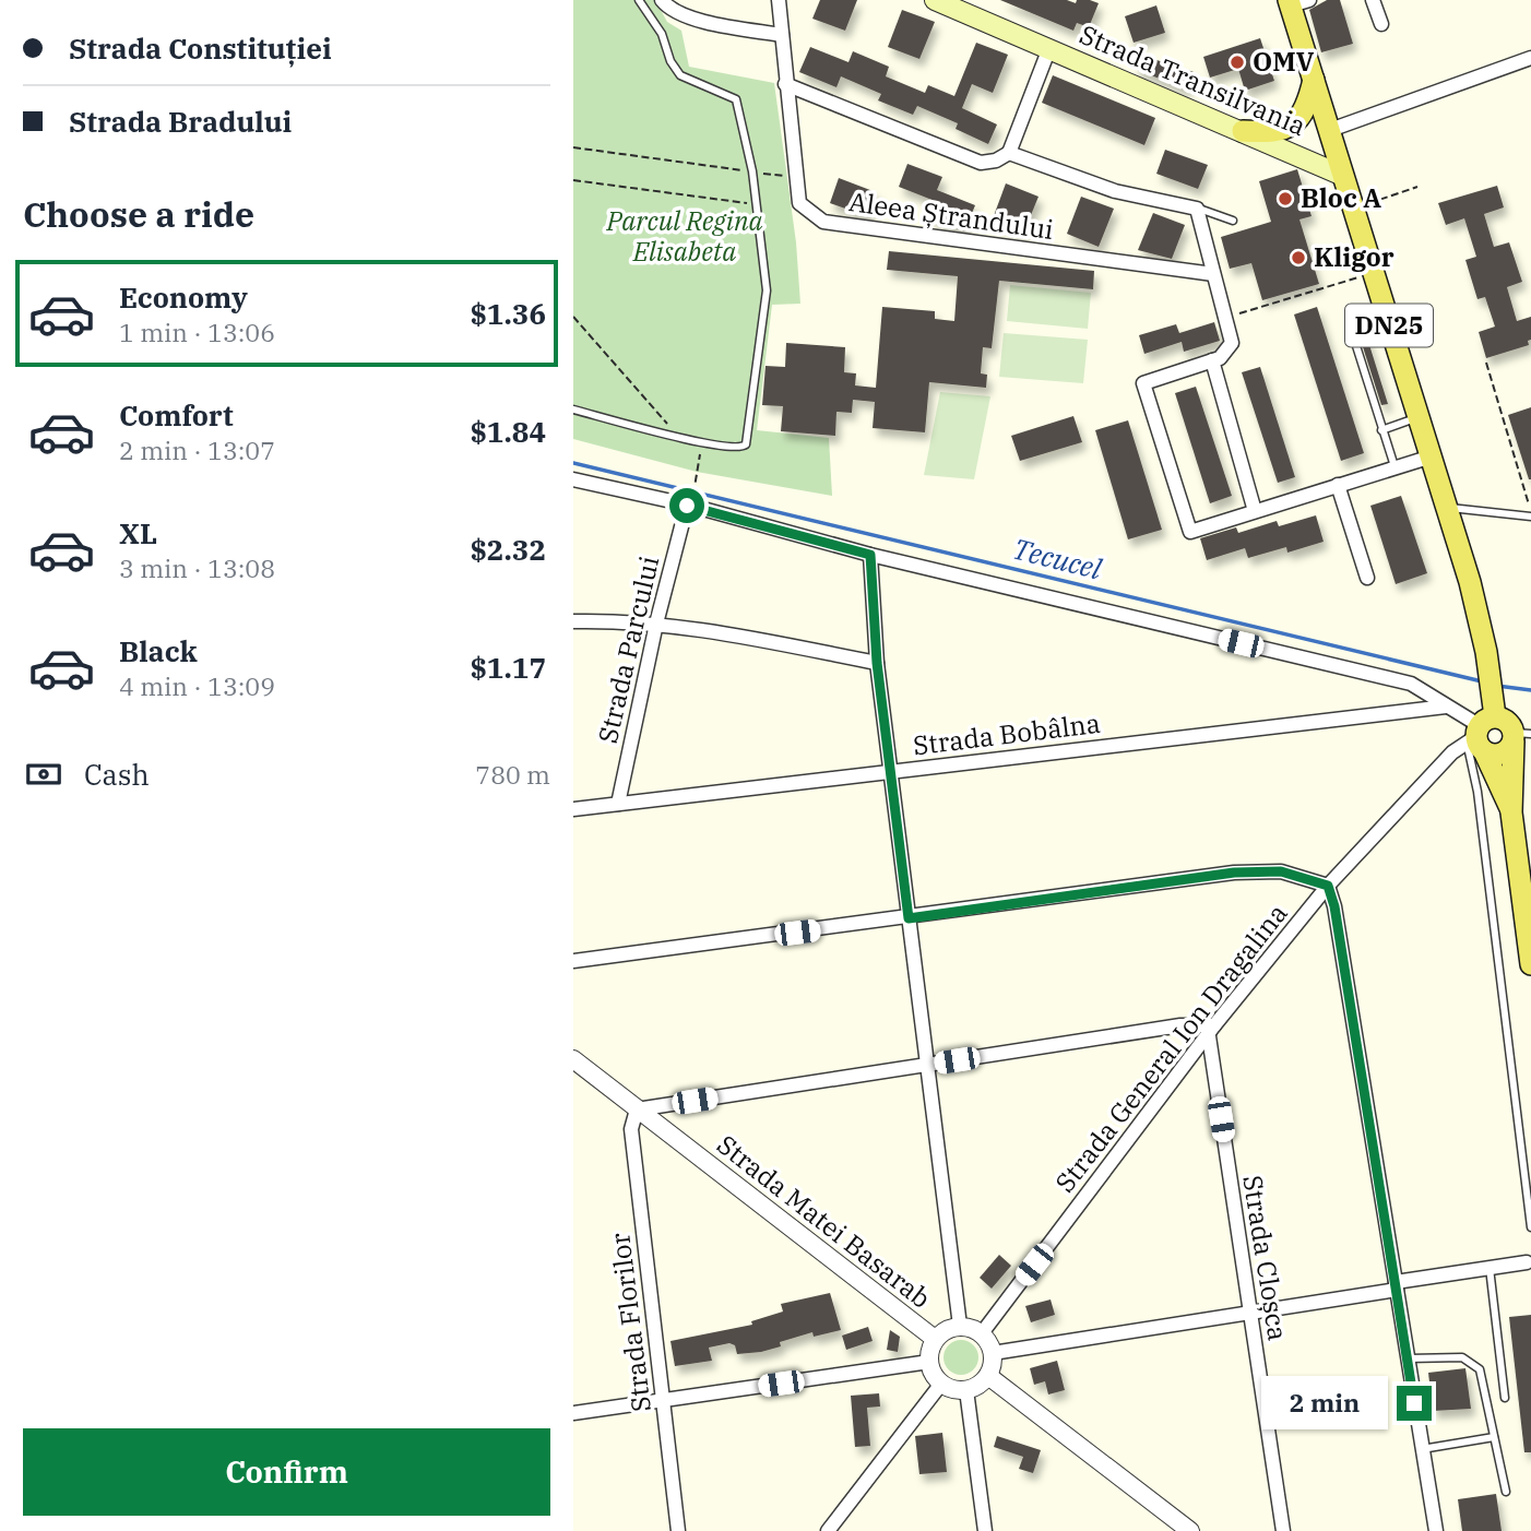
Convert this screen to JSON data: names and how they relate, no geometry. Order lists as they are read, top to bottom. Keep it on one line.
{"streets":{"main road":["Strada Transilvania","DN25"],"street":["Aleea Ștrandului","Strada Parcului","Strada Bobâlna","Strada General Ion Dragalina","Strada Matei Basarab","Strada Cloșca","Strada Florilor"]},"crossings":[["Strada Transilvania","DN25"],["DN25","Strada General Ion Dragalina"],["Strada Parcului","Strada Bobâlna"],["Strada General Ion Dragalina","Strada Matei Basarab"],["Strada General Ion Dragalina","Strada Cloșca"],["Strada Matei Basarab","Strada Florilor"]],"water":["Tecucel"],"parks":["Parcul Regina Elisabeta"],"places":["OMV","Bloc A","Kligor"],"page":{"banner":["Strada Constituției","Strada Bradului"],"heading":"Choose a ride","list":[{"name":"Economy","note":"1 min · 13:06","value":"$1.36"},{"name":"Comfort","note":"2 min · 13:07","value":"$1.84"},{"name":"XL","note":"3 min · 13:08","value":"$2.32"},{"name":"Black","note":"4 min · 13:09","value":"$1.17"}],"pay":["Cash","780 m"],"bubble":"2 min","buttons":"Confirm"}}
